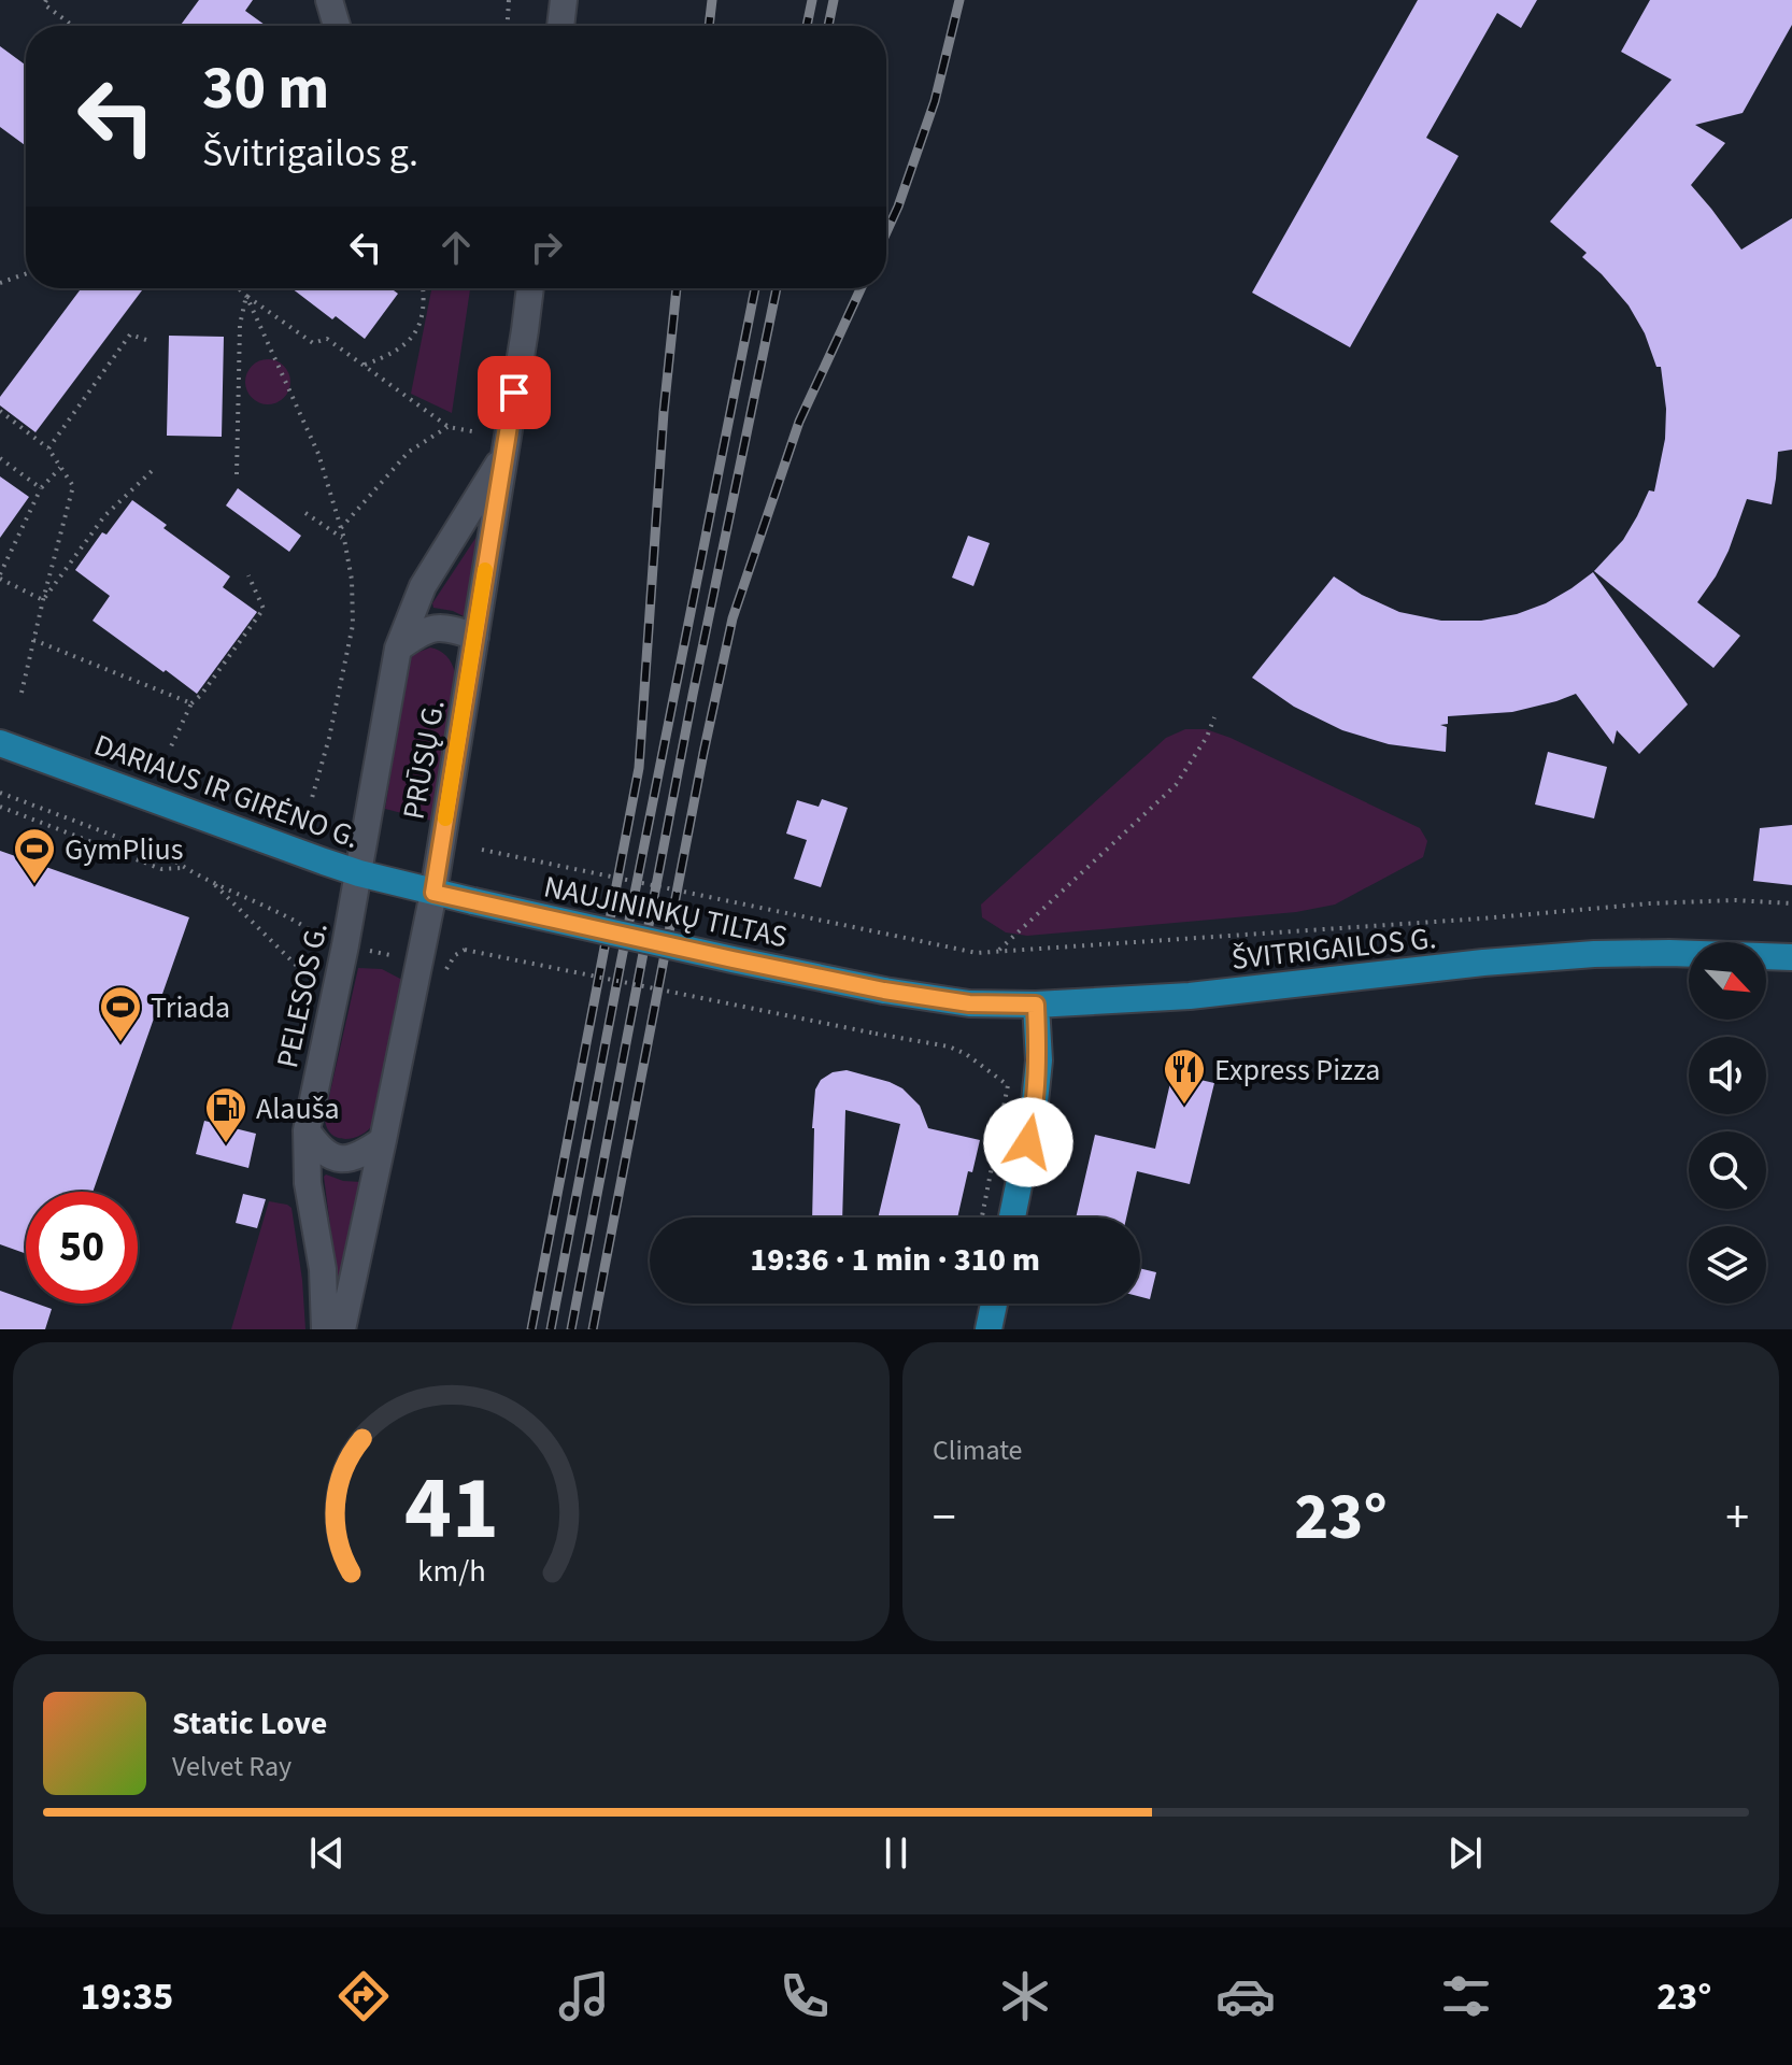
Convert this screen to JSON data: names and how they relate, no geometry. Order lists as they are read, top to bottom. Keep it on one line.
{"streets":{"main road":["DARIAUS IR GIRĖNO G.","NAUJININKŲ TILTAS","ŠVITRIGAILOS G."],"street":["PRŪSŲ G.","PELESOS G."]},"crossings":[["PRŪSŲ G.","DARIAUS IR GIRĖNO G."],["PRŪSŲ G.","NAUJININKŲ TILTAS"],["PRŪSŲ G.","PELESOS G."],["DARIAUS IR GIRĖNO G.","NAUJININKŲ TILTAS"],["DARIAUS IR GIRĖNO G.","PELESOS G."],["NAUJININKŲ TILTAS","ŠVITRIGAILOS G."]],"places":{"sports":["GymPlius","Triada"],"restaurant":["Express Pizza"],"fuel station":["Alauša"]},"north":"bottom right","page":{"turn":["30 m","Švitrigailos g."],"limit":"50","trip":"19:36 · 1 min · 310 m","tile":"Climate","heat":["−","23°","+"],"song":["Static Love","Velvet Ray"],"tabs":["19:35","23°"],"gauge":["41","km/h"]}}
